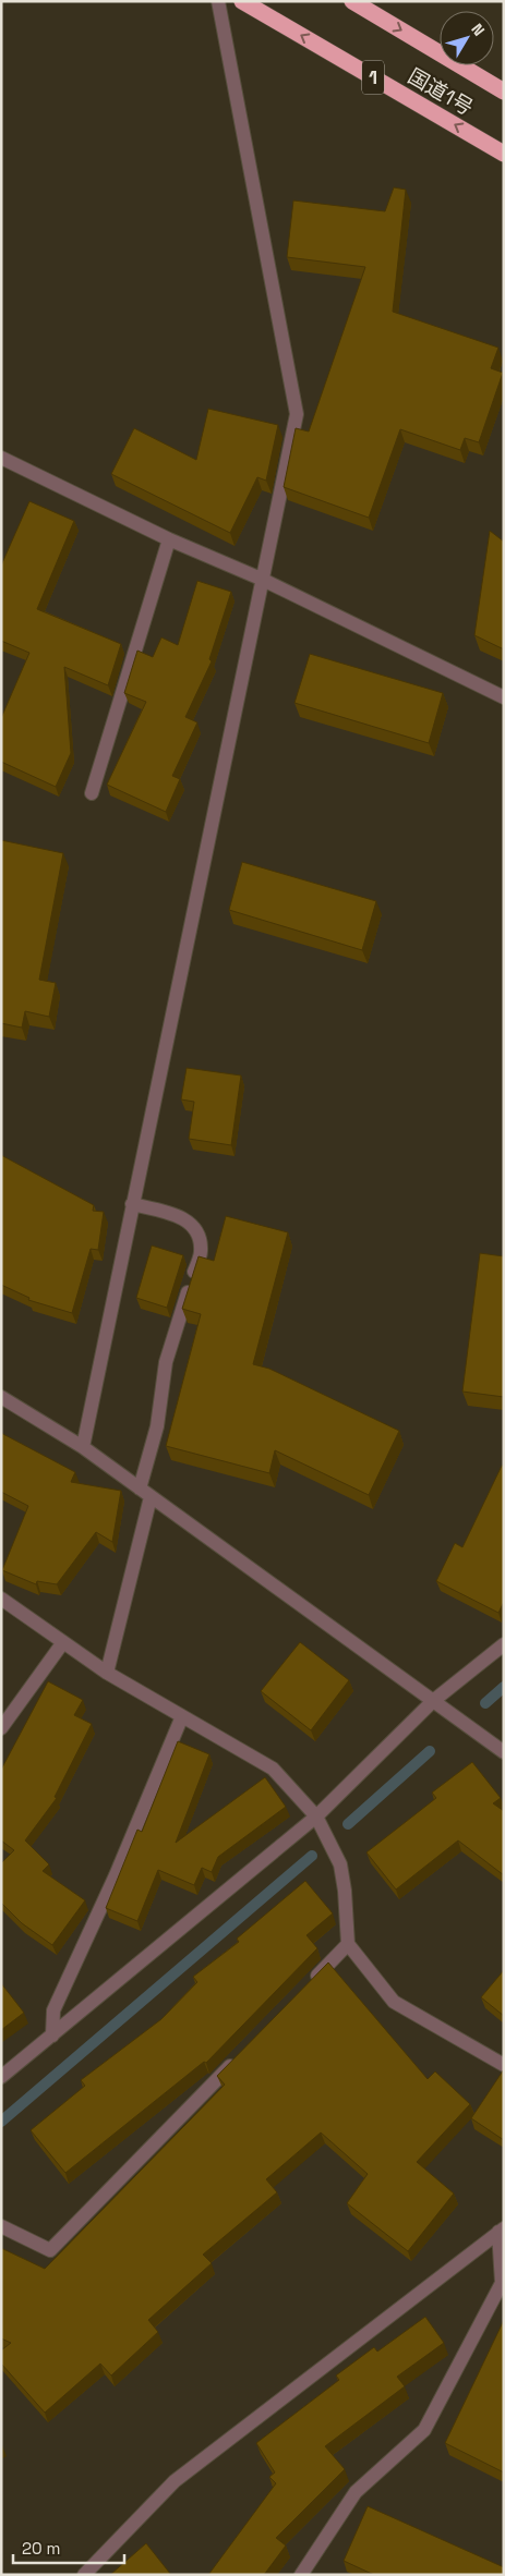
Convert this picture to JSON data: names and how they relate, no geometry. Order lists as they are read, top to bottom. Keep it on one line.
{"streets":{"highway":["1","国道1号"]},"scale_bar":"20 m","north":"top right"}
